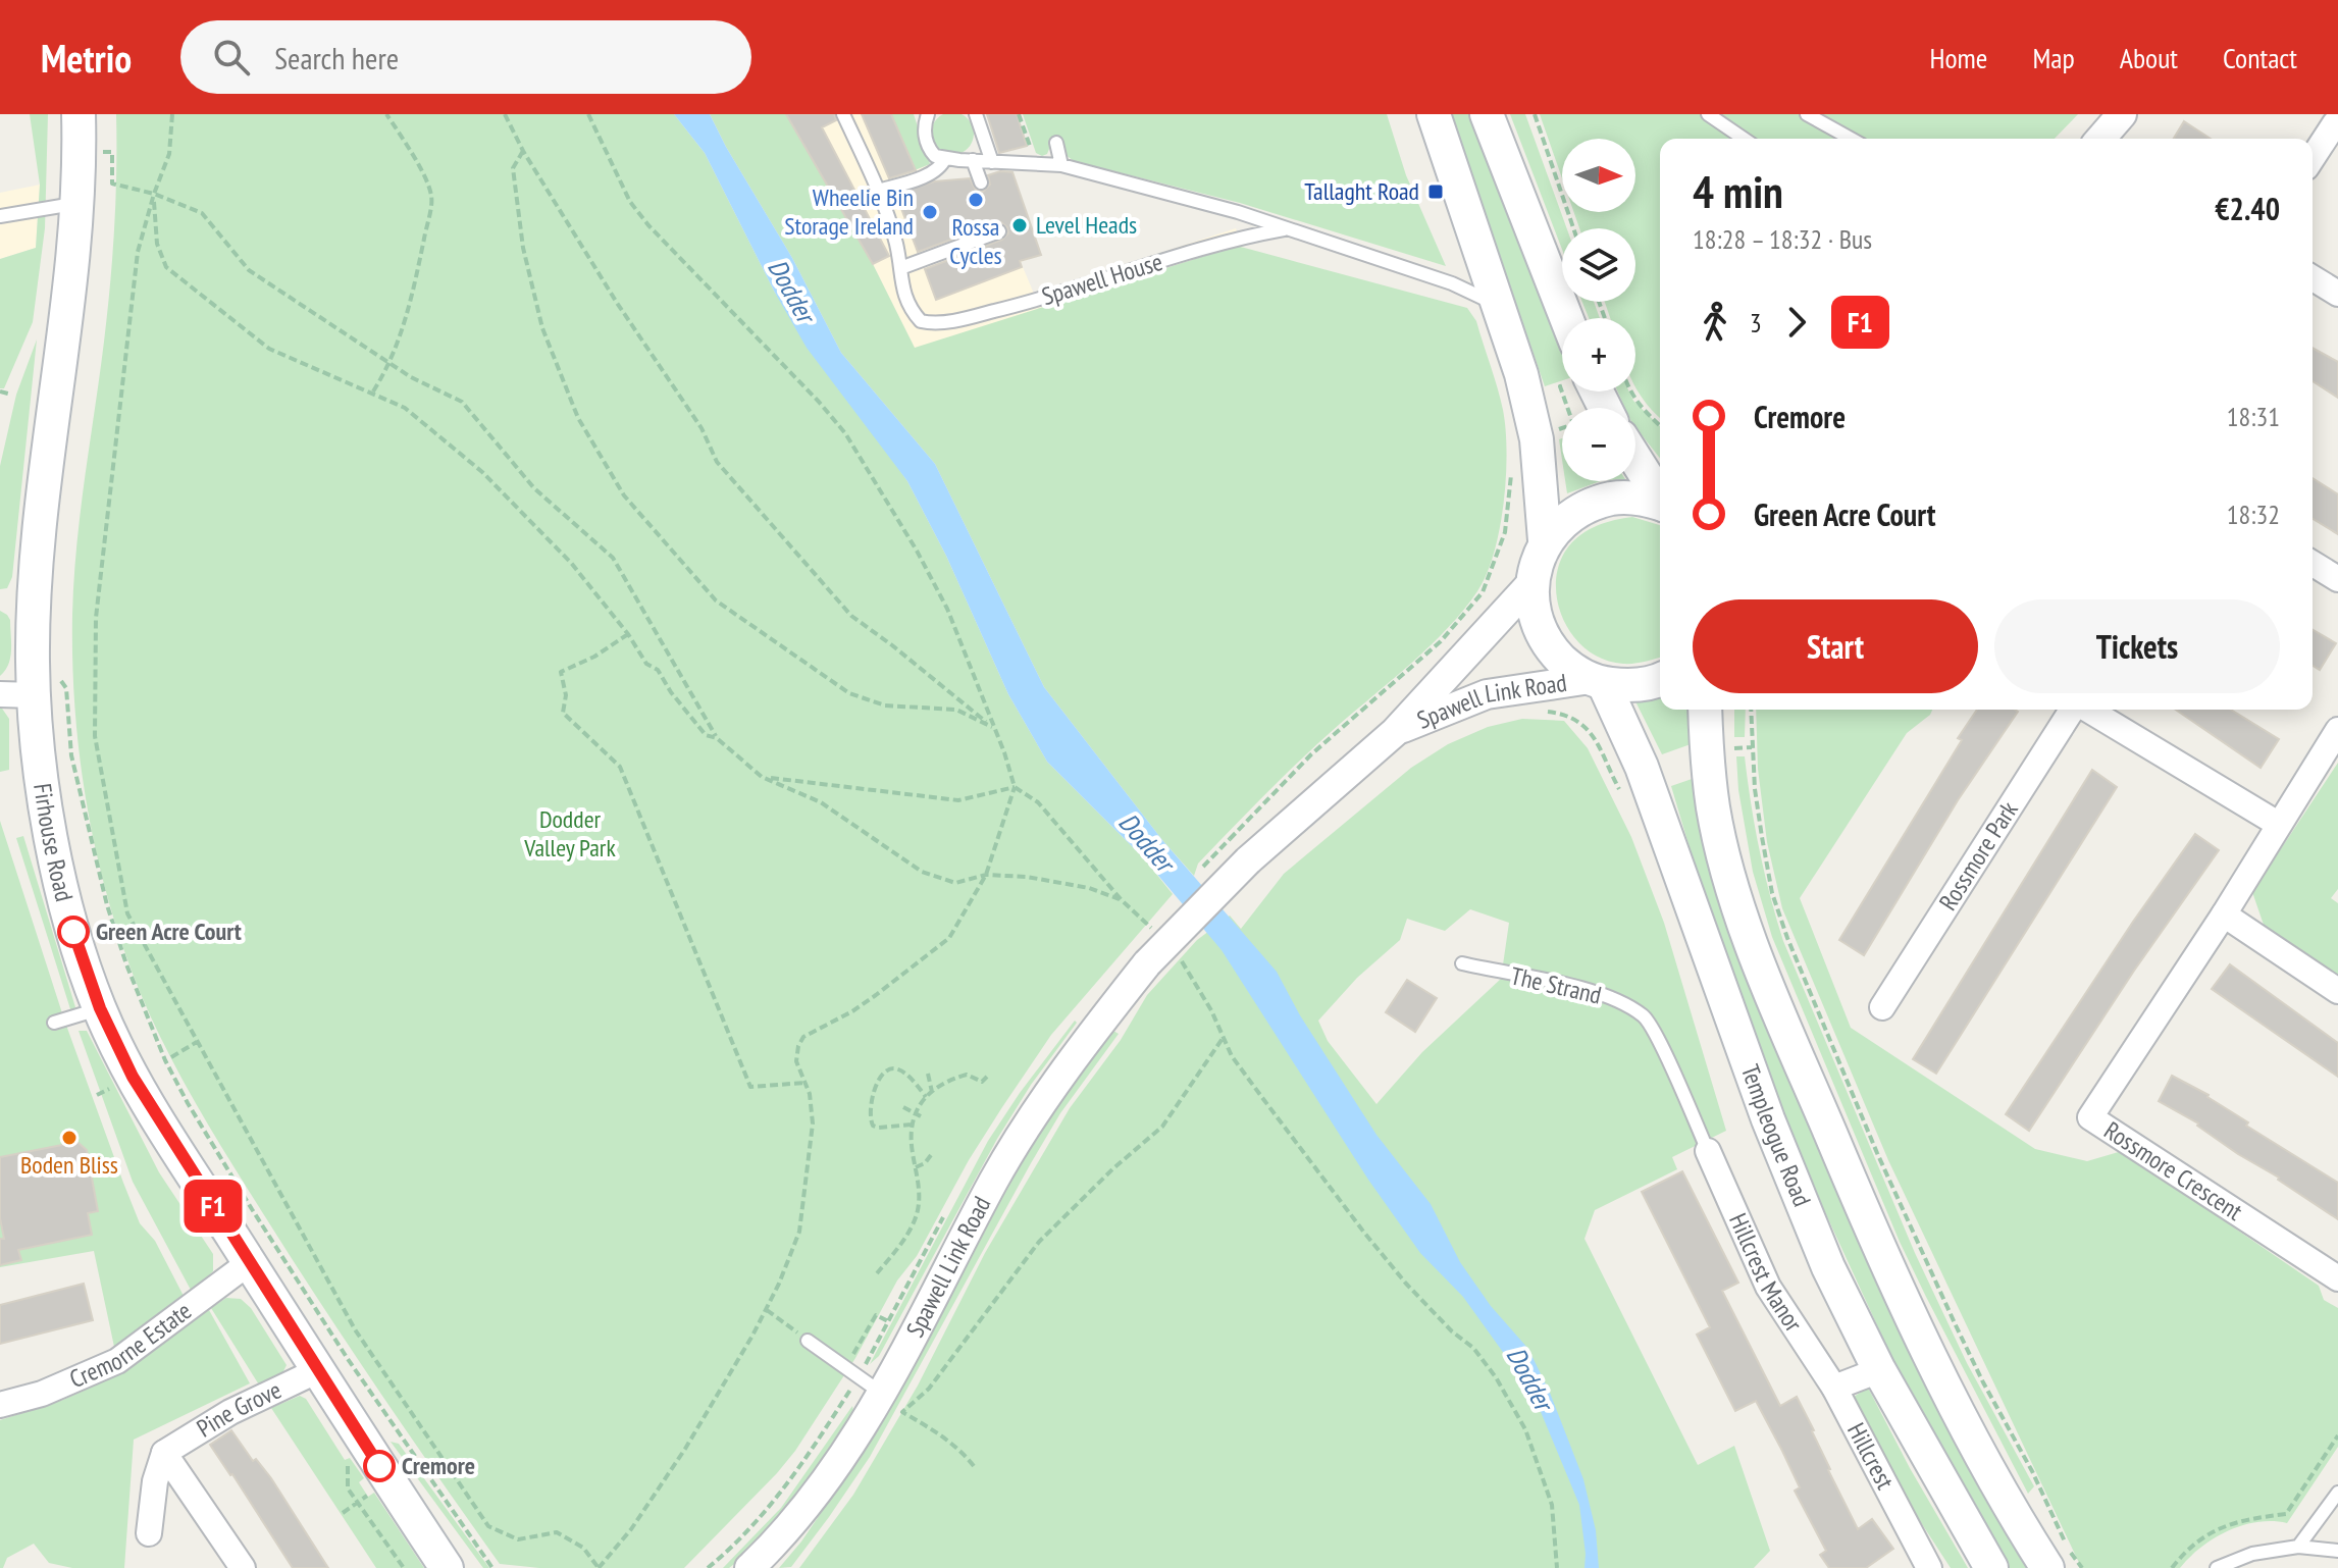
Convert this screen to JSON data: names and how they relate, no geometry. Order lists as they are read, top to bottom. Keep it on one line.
{"streets":{"main road":["Firhouse Road","Templeogue Road"],"street":["Spawell Link Road","Rossmore Park","Rossmore Crescent","Hillcrest Manor","Cremorne Estate","Pine Grove","Hillcrest"],"lane":["Spawell House","The Strand"]},"crossings":[["Spawell Link Road","Templeogue Road"],["Firhouse Road","Cremorne Estate"],["Firhouse Road","Pine Grove"],["Rossmore Park","Rossmore Crescent"],["The Strand","Hillcrest Manor"],["Hillcrest Manor","Hillcrest"]],"water":["Dodder"],"parks":["Dodder Valley Park"],"places":{"transit":["Tallaght Road"],"other":["Rossa Cycles","Wheelie Bin Storage Ireland","Level Heads","Green Acre Court","Boden Bliss","Cremore"]},"lines":["bus line F1"],"north":"right","page":{"header":"Metrio","search":"Search here","nav":["Home","Map","About","Contact"],"on_map":"F1","map_buttons":["+","−"],"heading":["4 min","18:28 – 18:32 · Bus","€2.40"],"legs":["3","F1"],"list":[{"name":"Cremore","value":"18:31"},{"name":"Green Acre Court","value":"18:32"}],"buttons":["Start","Tickets"]}}
